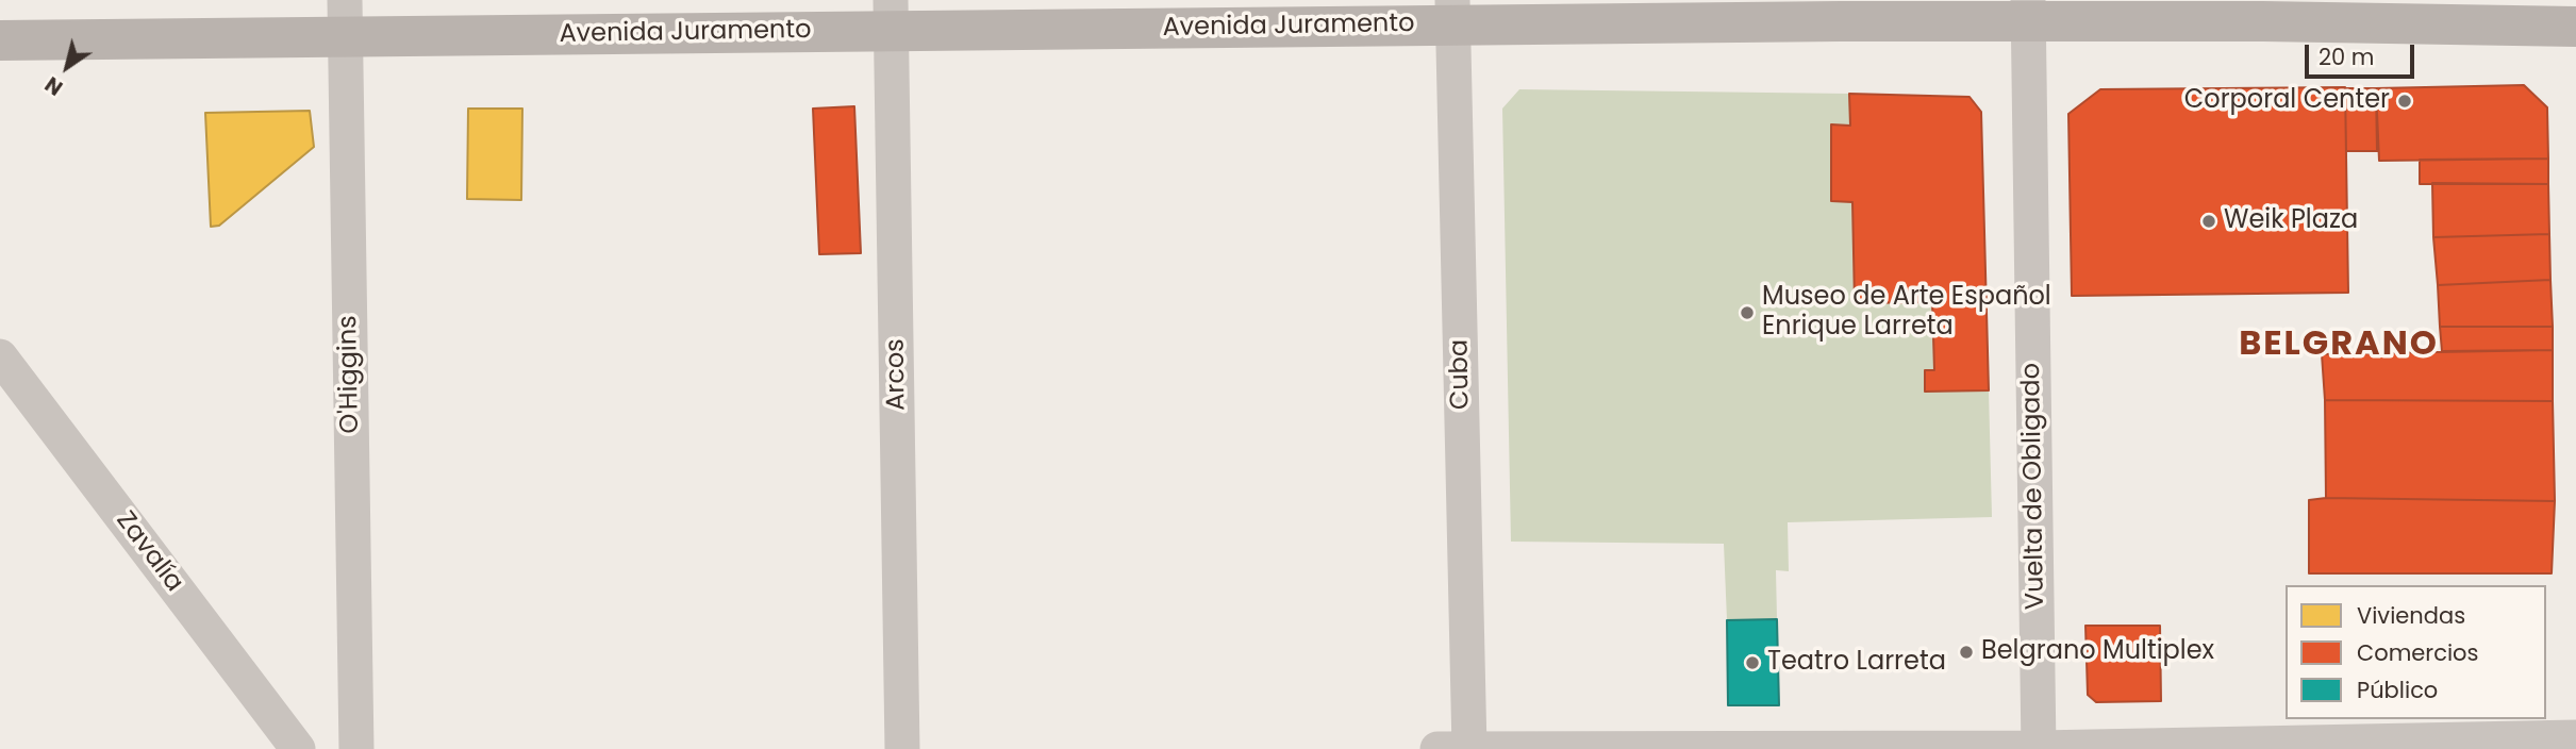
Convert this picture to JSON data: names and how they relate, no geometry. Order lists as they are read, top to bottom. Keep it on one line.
{"streets":{"main road":["Avenida Juramento"],"street":["O'Higgins","Arcos","Cuba","Vuelta de Obligado","Zavalía"]},"crossings":[["Avenida Juramento","O'Higgins"],["Avenida Juramento","Arcos"],["Avenida Juramento","Cuba"],["Avenida Juramento","Vuelta de Obligado"]],"districts":["BELGRANO"],"places":["Corporal Center","Weik Plaza","Museo de Arte Español Enrique Larreta","Belgrano Multiplex","Teatro Larreta"],"legend":["Viviendas","Comercios","Público"],"scale_bar":"20 m","north":"bottom left"}
